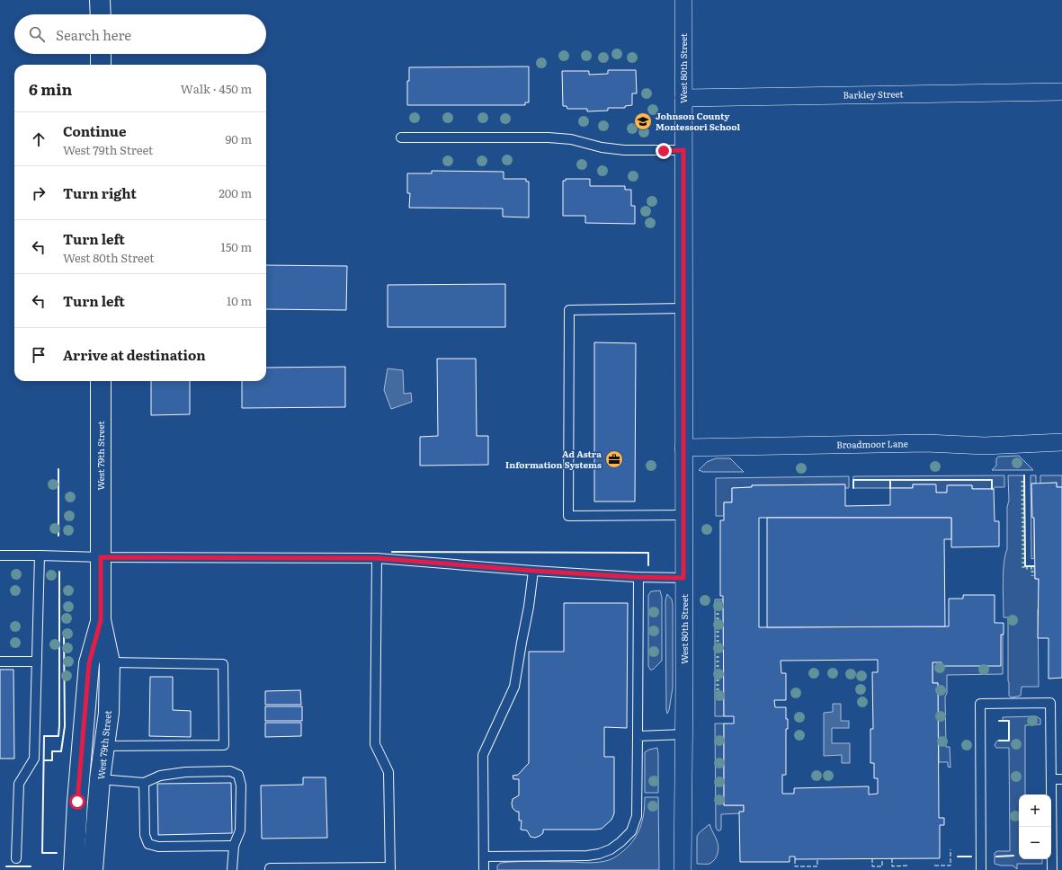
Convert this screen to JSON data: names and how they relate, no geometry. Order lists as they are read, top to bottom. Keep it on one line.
{"streets":{"street":["West 80th Street","Barkley Street","Broadmoor Lane","West 79th Street"]},"crossings":[["West 80th Street","Barkley Street"],["West 80th Street","Broadmoor Lane"]],"places":{"school or university":["Johnson County Montessori School"],"office":["Ad Astra Information Systems"]},"page":{"search":"Search here","heading":["6 min","Walk · 450 m"],"list":[["Continue","West 79th Street","90 m"],["Turn right","200 m"],["Turn left","West 80th Street","150 m"],["Turn left","10 m"],"Arrive at destination"],"map_buttons":["+","−"]}}
